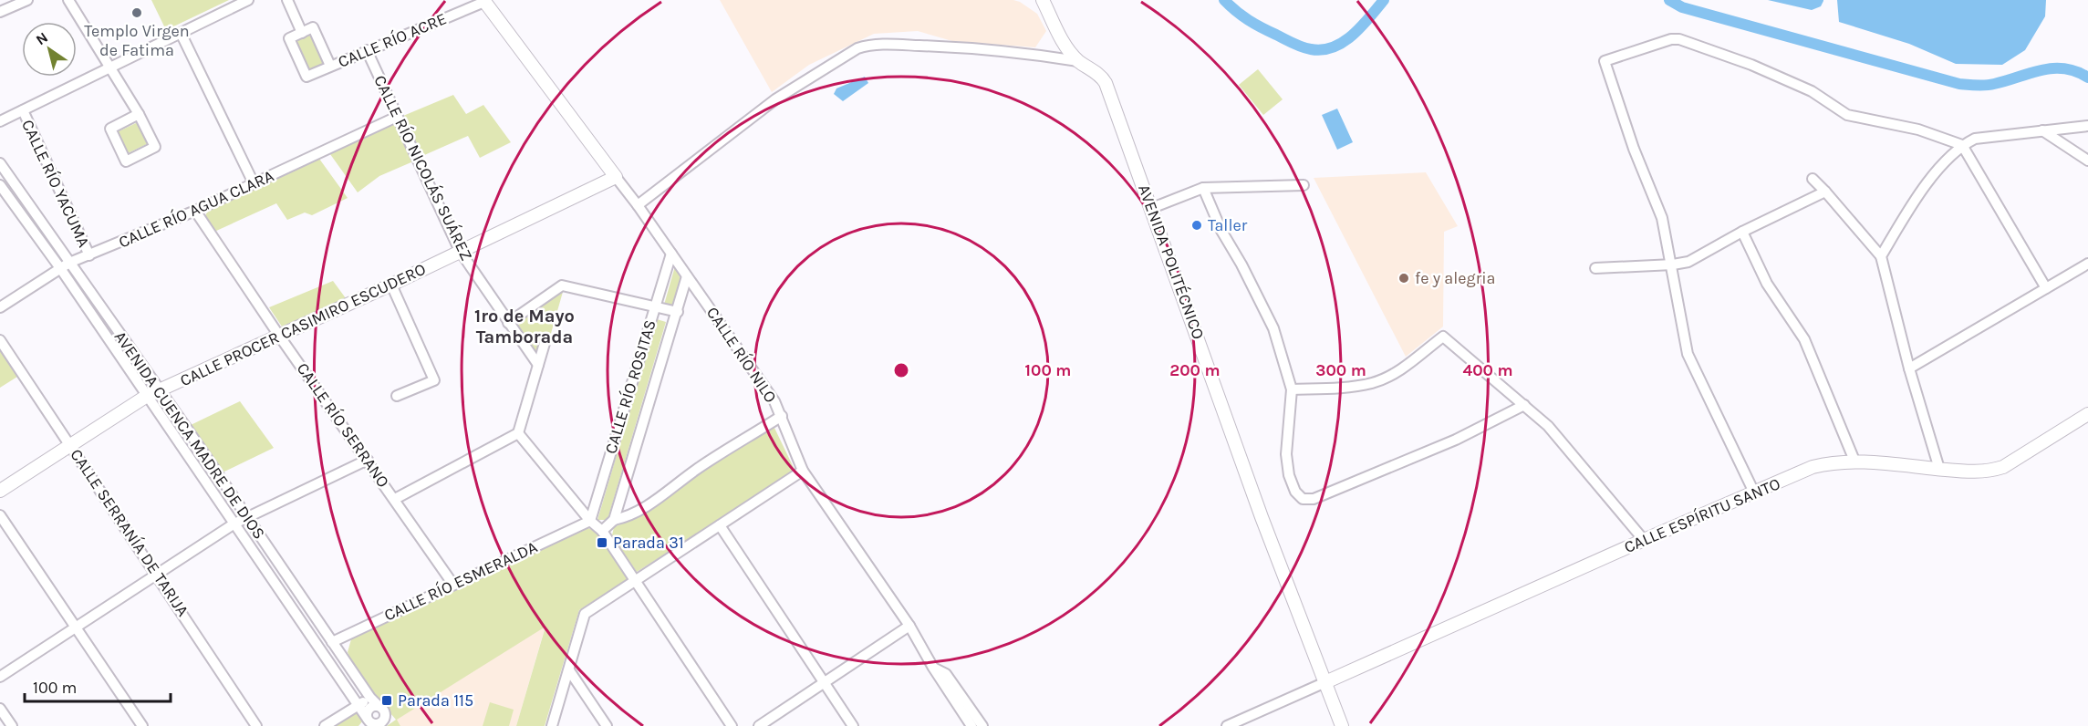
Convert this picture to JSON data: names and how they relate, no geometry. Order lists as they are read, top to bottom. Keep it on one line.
{"streets":{"main road":["AVENIDA POLITÉCNICO","CALLE PROCER CASIMIRO ESCUDERO","CALLE RÍO NILO","CALLE ESPÍRITU SANTO"],"street":["CALLE RÍO ACRE","CALLE RÍO NICOLÁS SUÁREZ","CALLE RÍO YACUMA","CALLE RÍO AGUA CLARA","CALLE RÍO ROSITAS","CALLE RÍO SERRANO","AVENIDA CUENCA MADRE DE DIOS","CALLE SERRANÍA DE TARIJA","CALLE RÍO ESMERALDA"]},"crossings":[["CALLE RÍO ACRE","CALLE RÍO NICOLÁS SUÁREZ"],["CALLE RÍO ACRE","CALLE RÍO NILO"],["CALLE RÍO NICOLÁS SUÁREZ","CALLE RÍO AGUA CLARA"],["CALLE RÍO NICOLÁS SUÁREZ","CALLE PROCER CASIMIRO ESCUDERO"],["CALLE RÍO YACUMA","CALLE RÍO AGUA CLARA"],["CALLE RÍO AGUA CLARA","CALLE RÍO SERRANO"],["CALLE RÍO AGUA CLARA","AVENIDA CUENCA MADRE DE DIOS"],["AVENIDA POLITÉCNICO","CALLE ESPÍRITU SANTO"],["CALLE PROCER CASIMIRO ESCUDERO","CALLE RÍO NILO"],["CALLE PROCER CASIMIRO ESCUDERO","CALLE RÍO SERRANO"],["CALLE PROCER CASIMIRO ESCUDERO","AVENIDA CUENCA MADRE DE DIOS"],["CALLE PROCER CASIMIRO ESCUDERO","CALLE SERRANÍA DE TARIJA"],["CALLE RÍO NILO","CALLE RÍO ROSITAS"],["CALLE RÍO ROSITAS","CALLE RÍO ESMERALDA"],["CALLE RÍO SERRANO","CALLE RÍO ESMERALDA"],["AVENIDA CUENCA MADRE DE DIOS","CALLE RÍO ESMERALDA"]],"districts":["1ro de Mayo Tamborada"],"places":{"other":["Templo Virgen de Fatima","Taller","fe y alegria"],"transit":["Parada 31","Parada 115"]},"scale_bar":"100 m","north":"top left","rings":["100 m","200 m","300 m","400 m"]}
